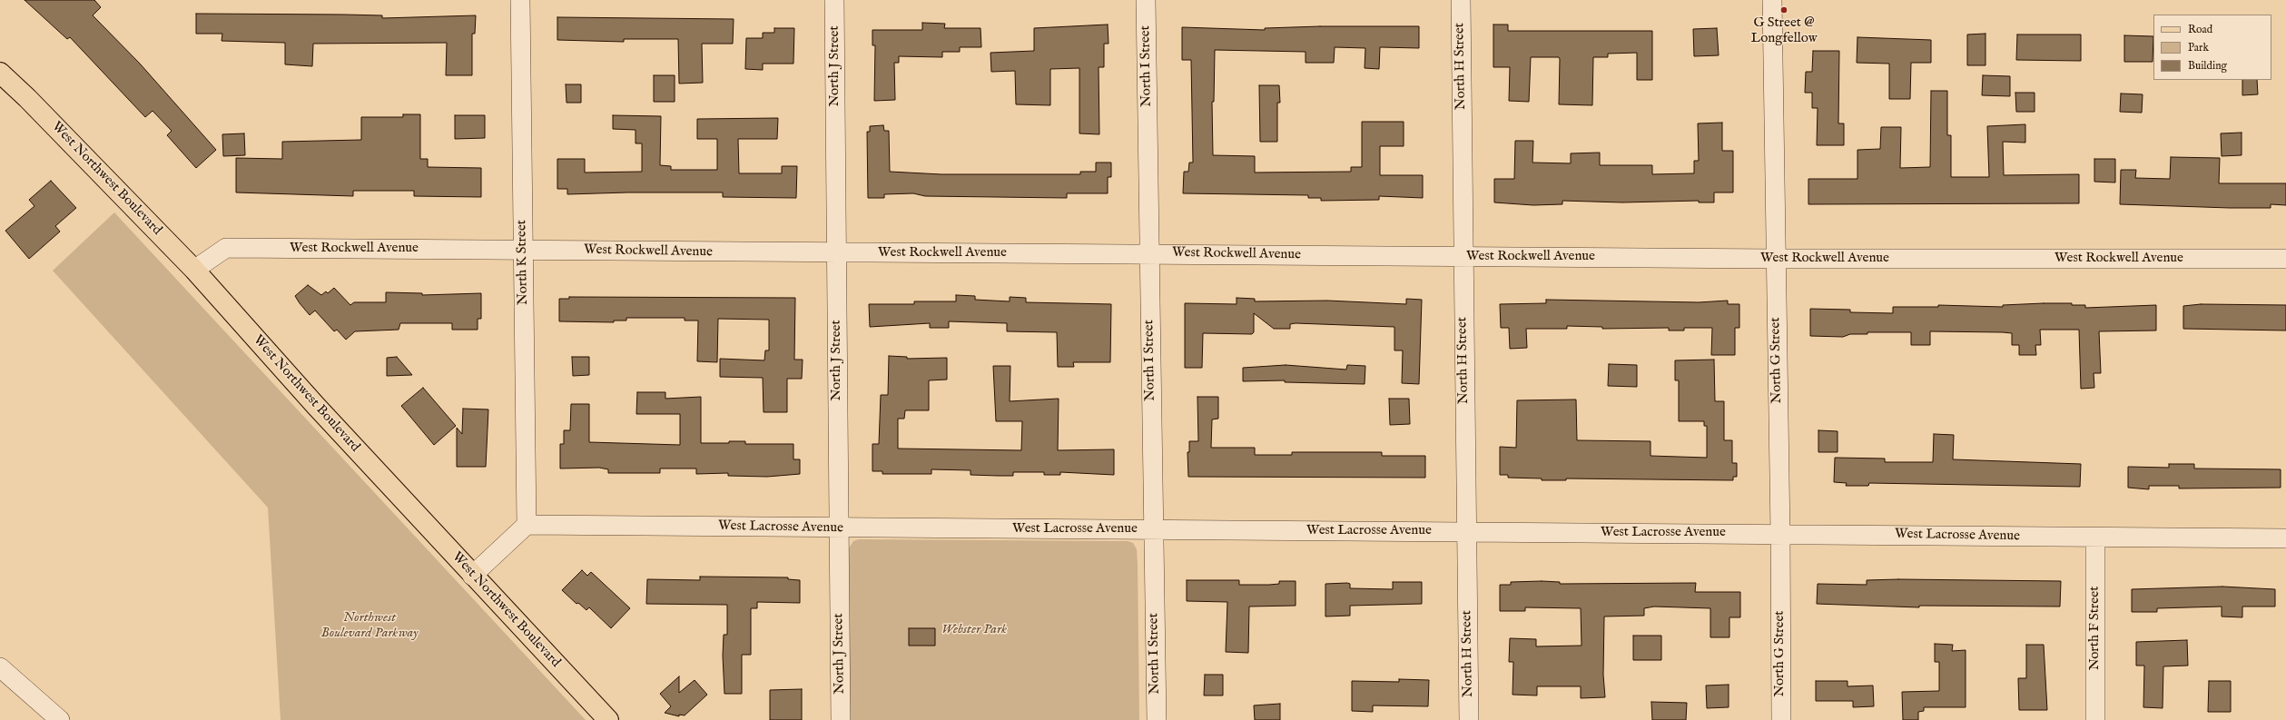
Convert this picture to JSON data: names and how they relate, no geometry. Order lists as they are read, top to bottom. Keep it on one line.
{"streets":{"main road":["West Northwest Boulevard"],"street":["North J Street","North I Street","North H Street","West Rockwell Avenue","North K Street","North G Street","West Lacrosse Avenue","North F Street"]},"crossings":[["North J Street","West Rockwell Avenue"],["North J Street","West Lacrosse Avenue"],["North I Street","West Rockwell Avenue"],["North I Street","West Lacrosse Avenue"],["North H Street","West Rockwell Avenue"],["North H Street","West Lacrosse Avenue"],["West Northwest Boulevard","West Rockwell Avenue"],["West Rockwell Avenue","North K Street"],["West Rockwell Avenue","North G Street"],["North K Street","West Lacrosse Avenue"],["North G Street","West Lacrosse Avenue"],["West Lacrosse Avenue","North F Street"]],"parks":["Northwest Boulevard Parkway","Webster Park"],"places":["G Street @ Longfellow"],"legend":["Road","Park","Building"]}
